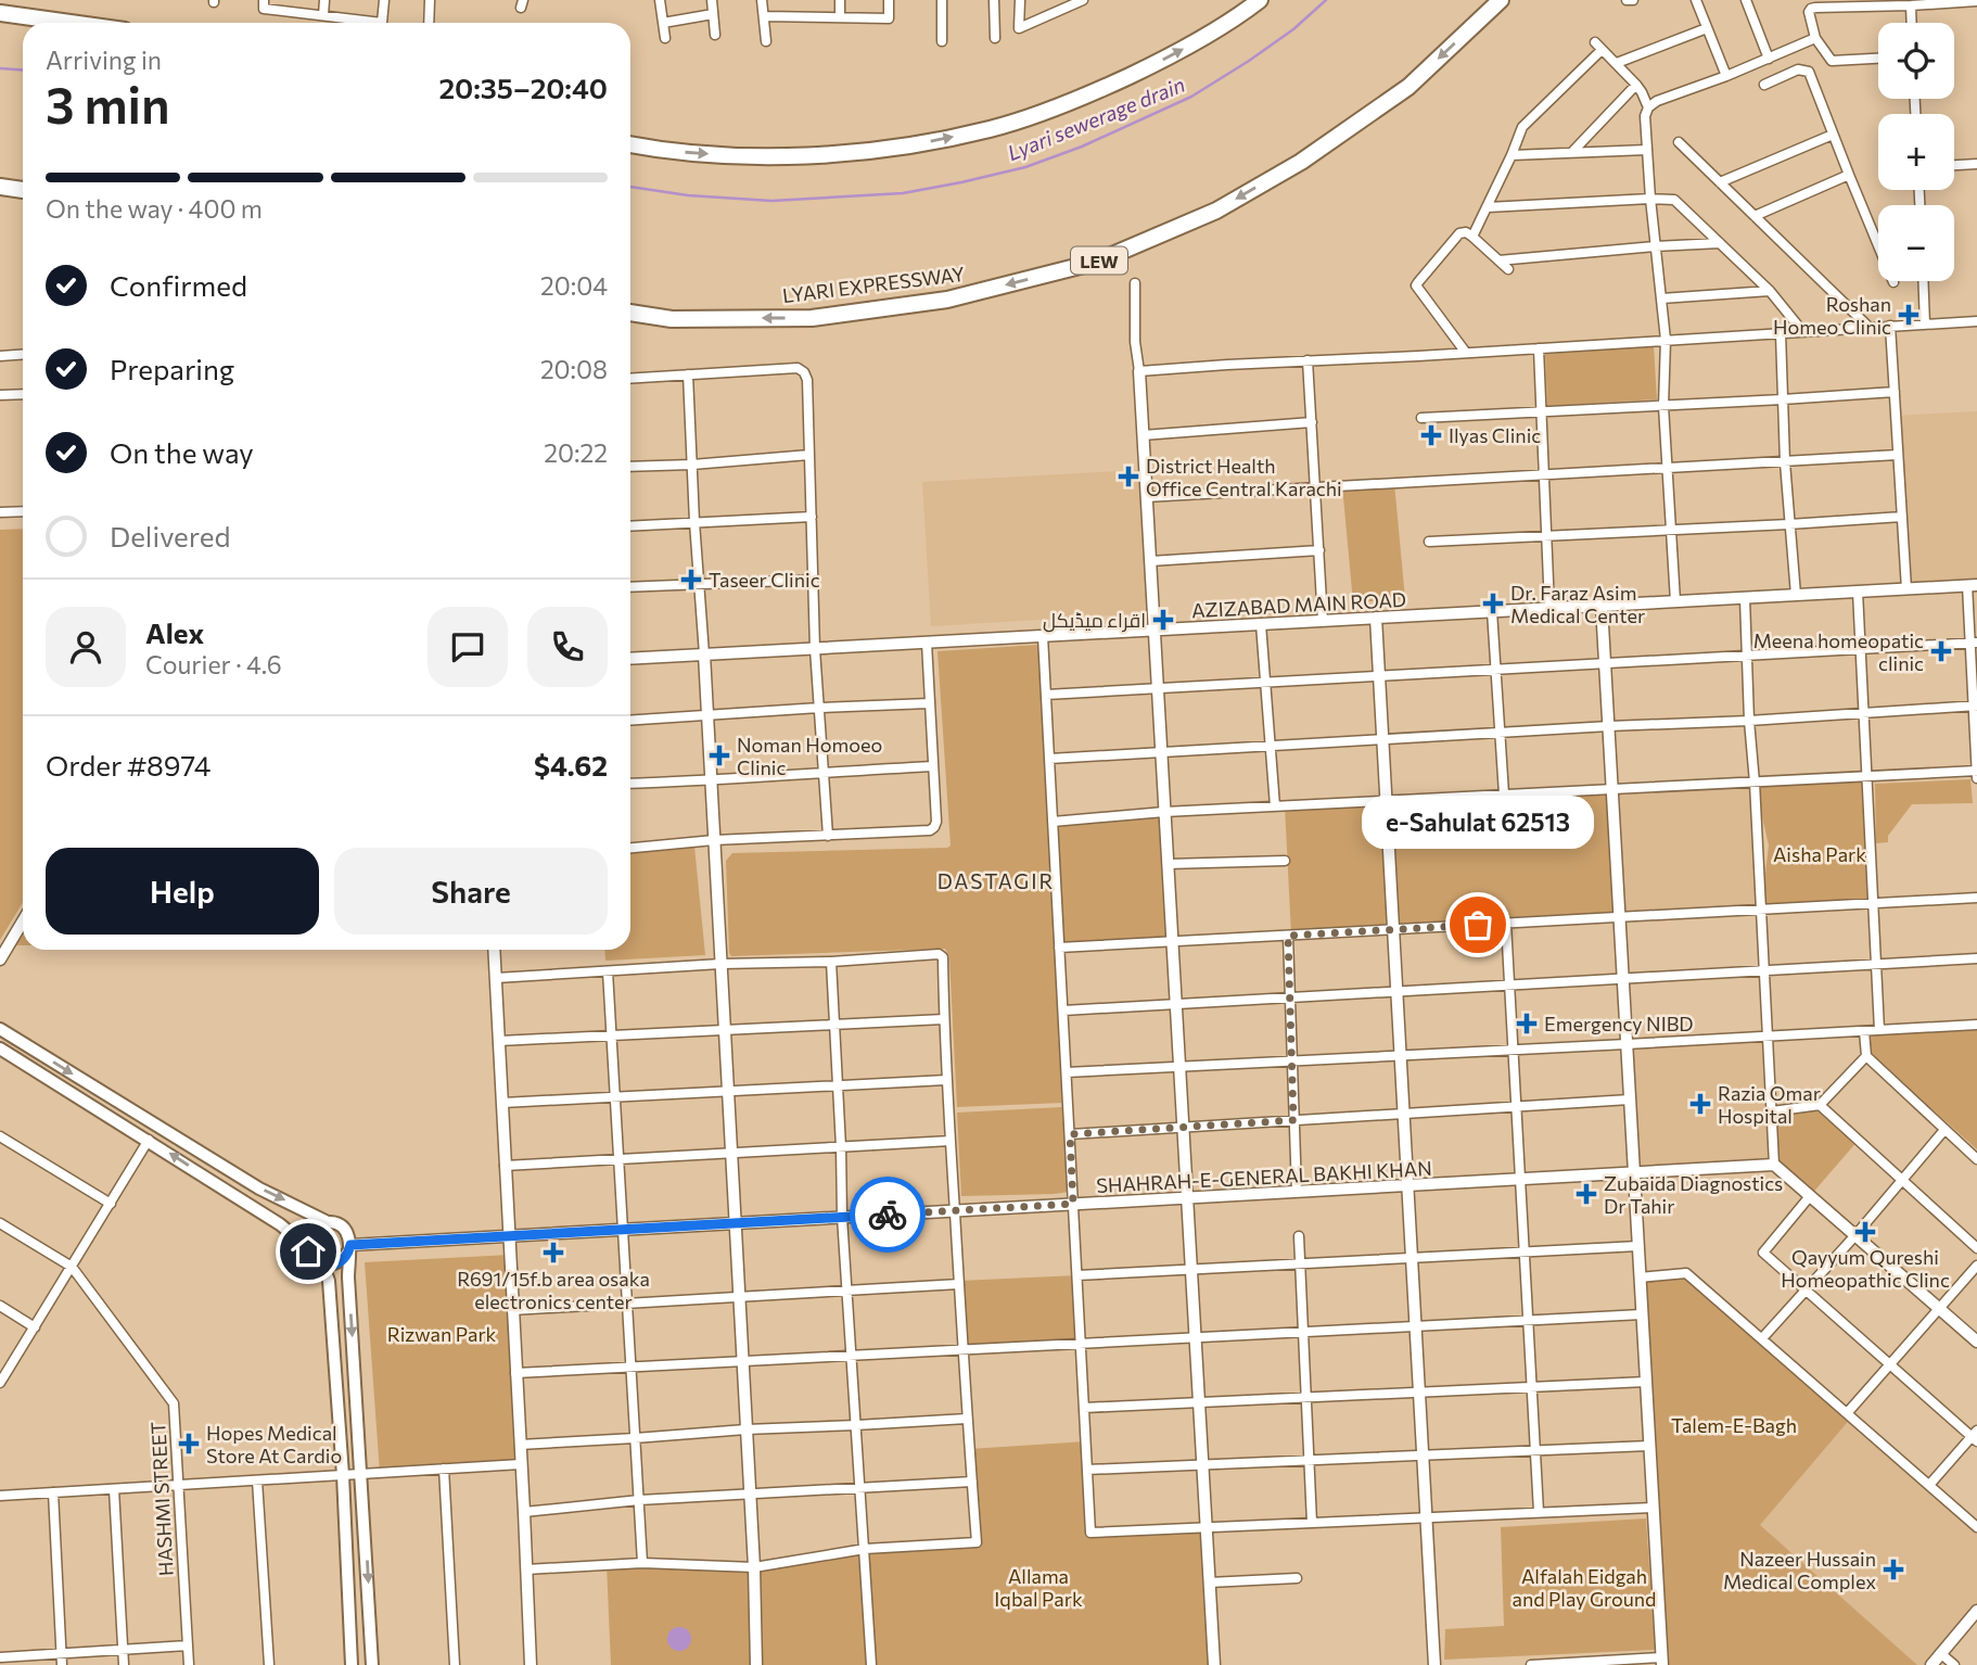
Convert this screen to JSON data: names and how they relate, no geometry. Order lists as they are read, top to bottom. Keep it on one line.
{"streets":{"highway":["LEW","LYARI EXPRESSWAY"],"street":["AZIZABAD MAIN ROAD","SHAHRAH-E-GENERAL BAKHI KHAN","HASHMI STREET"]},"one_way":["LYARI EXPRESSWAY"],"districts":["DASTAGIR"],"water":["Lyari sewerage drain"],"parks":["Aisha Park","Rizwan Park","Talem-E-Bagh","Allama Iqbal Park","Alfalah Eidgah and Play Ground"],"places":{"health":["Roshan Homeo Clinic","Ilyas Clinic","District Health Office Central Karachi","Taseer Clinic","Dr. Faraz Asim Medical Center","اقراء میڈیکل","Meena homeopatic clinic","Noman Homoeo Clinic","Emergency NIBD","Razia Omar Hospital","Zubaida Diagnostics Dr Tahir","Qayyum Qureshi Homeopathic Clinc","R691/15f.b area osaka electronics center","Hopes Medical Store At Cardio","Nazeer Hussain Medical Complex"],"other":["e-Sahulat 62513"]},"page":{"map_buttons":["+","−"],"heading":["3 min","Arriving in","20:35–20:40"],"panel":["Alex","Courier · 4.6","Order #8974","$4.62"],"bar":"On the way · 400 m","list":[["Confirmed","20:04"],["Preparing","20:08"],["On the way","20:22"],"Delivered"],"bubble":"e-Sahulat 62513","buttons":["Help","Share"]}}
